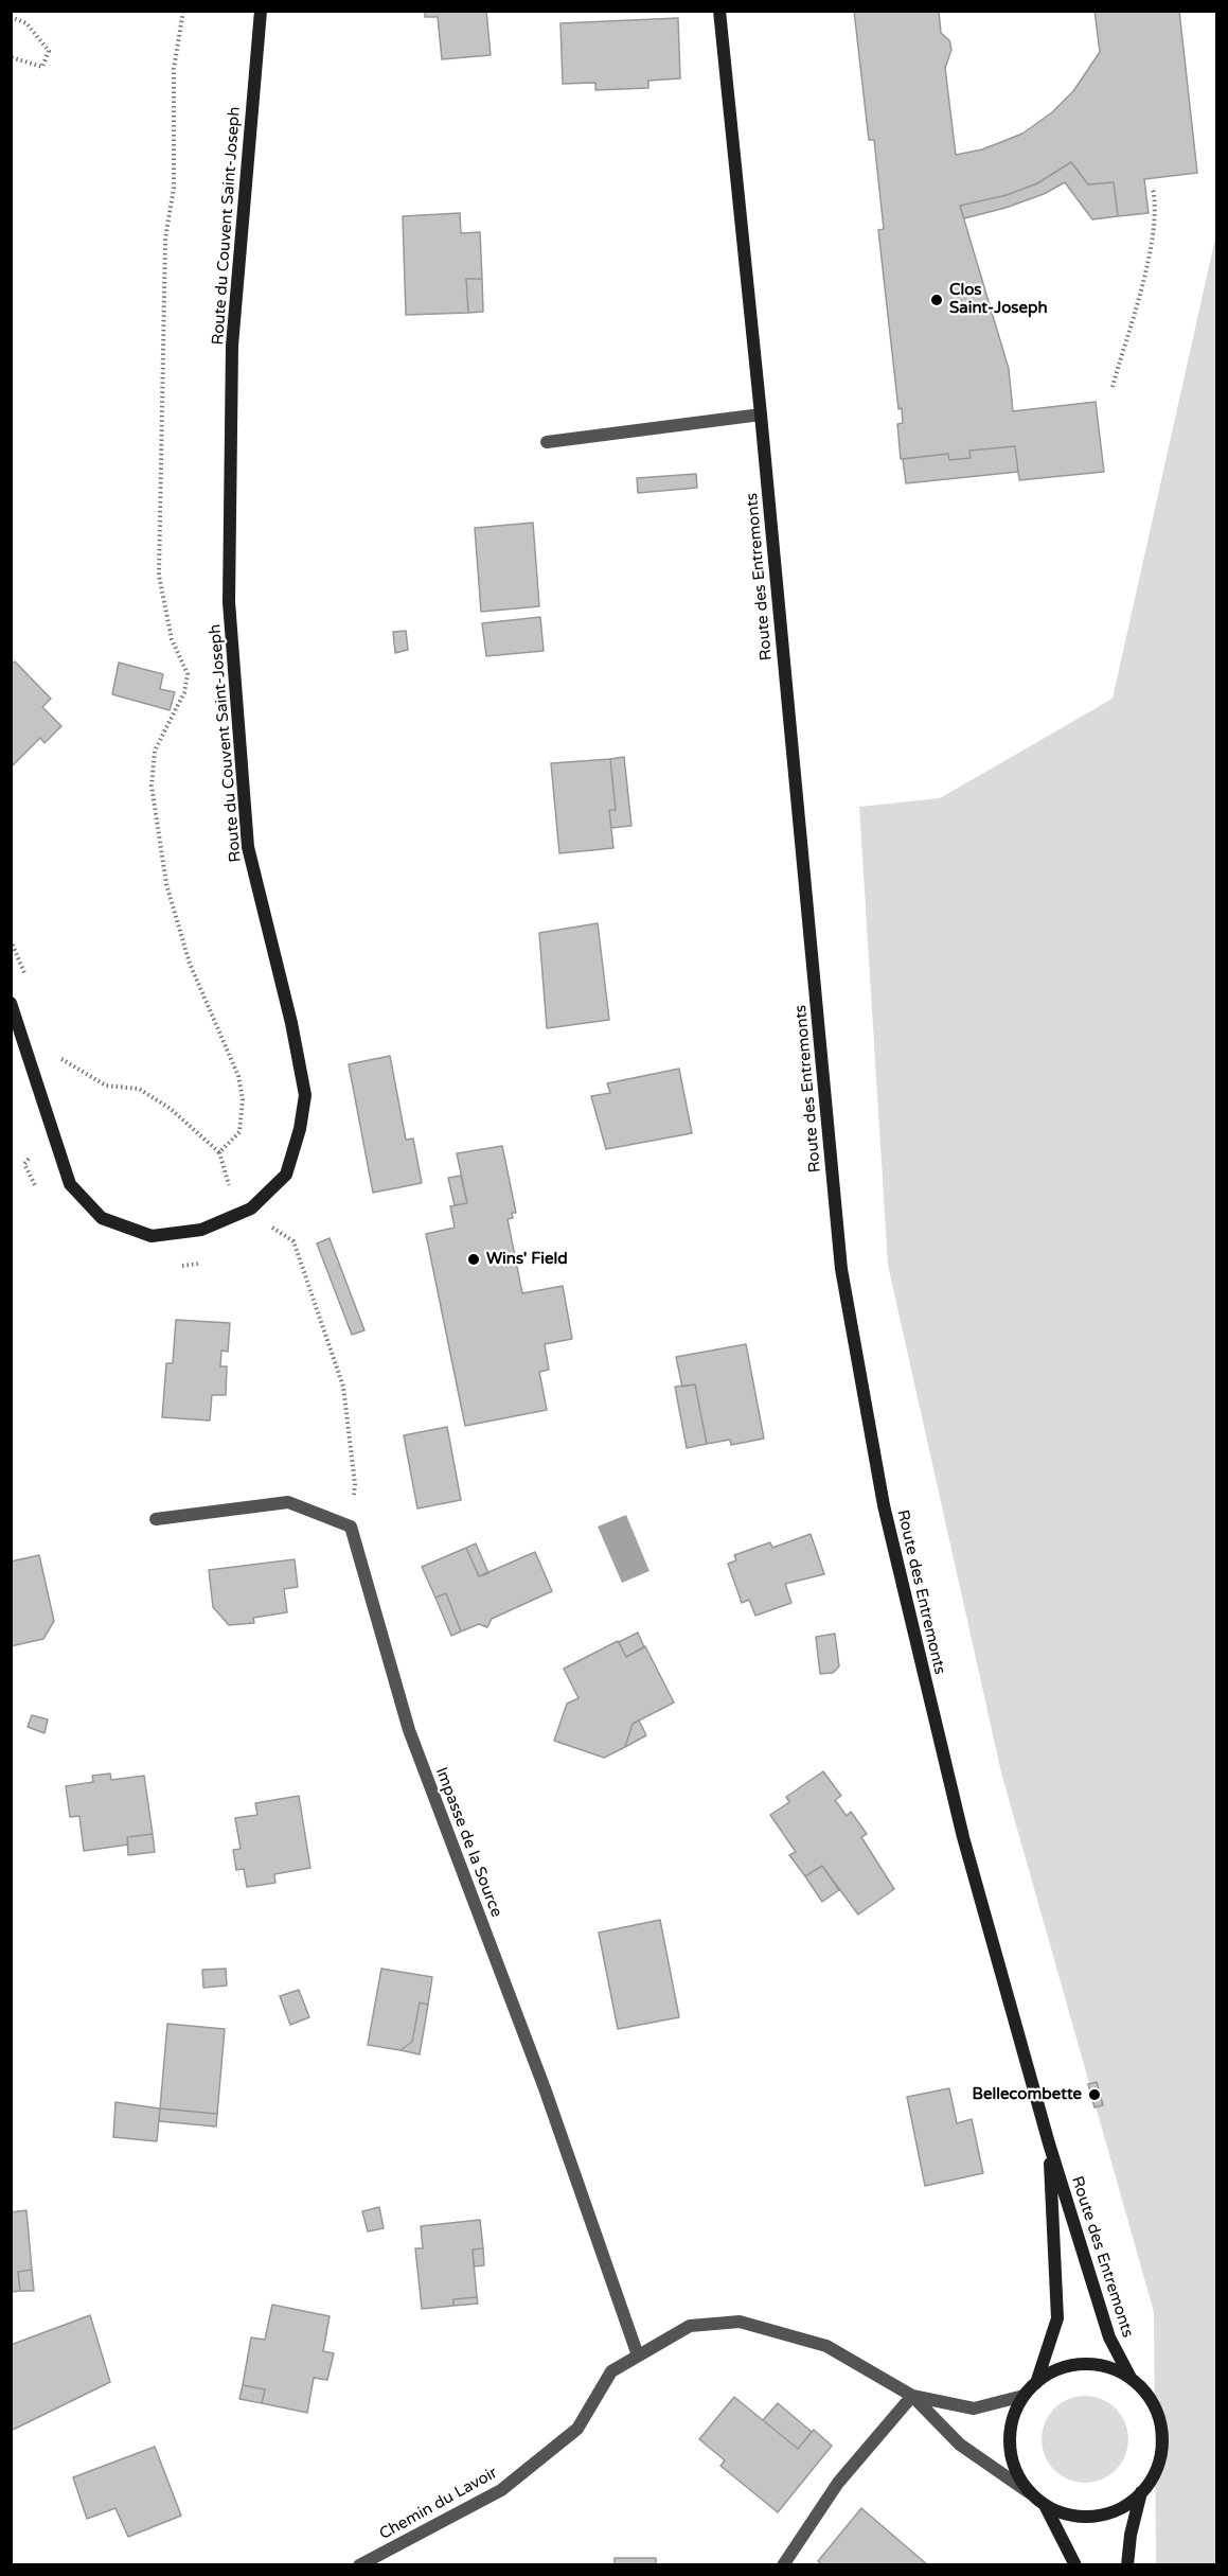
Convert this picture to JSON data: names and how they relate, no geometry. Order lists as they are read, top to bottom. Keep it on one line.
{"streets":{"main road":["Route du Couvent Saint-Joseph","Route des Entremonts"],"street":["Impasse de la Source","Chemin du Lavoir"]},"crossings":[["Route des Entremonts","Chemin du Lavoir"],["Impasse de la Source","Chemin du Lavoir"]],"places":["Clos Saint-Joseph","Wins' Field","Bellecombette"]}
